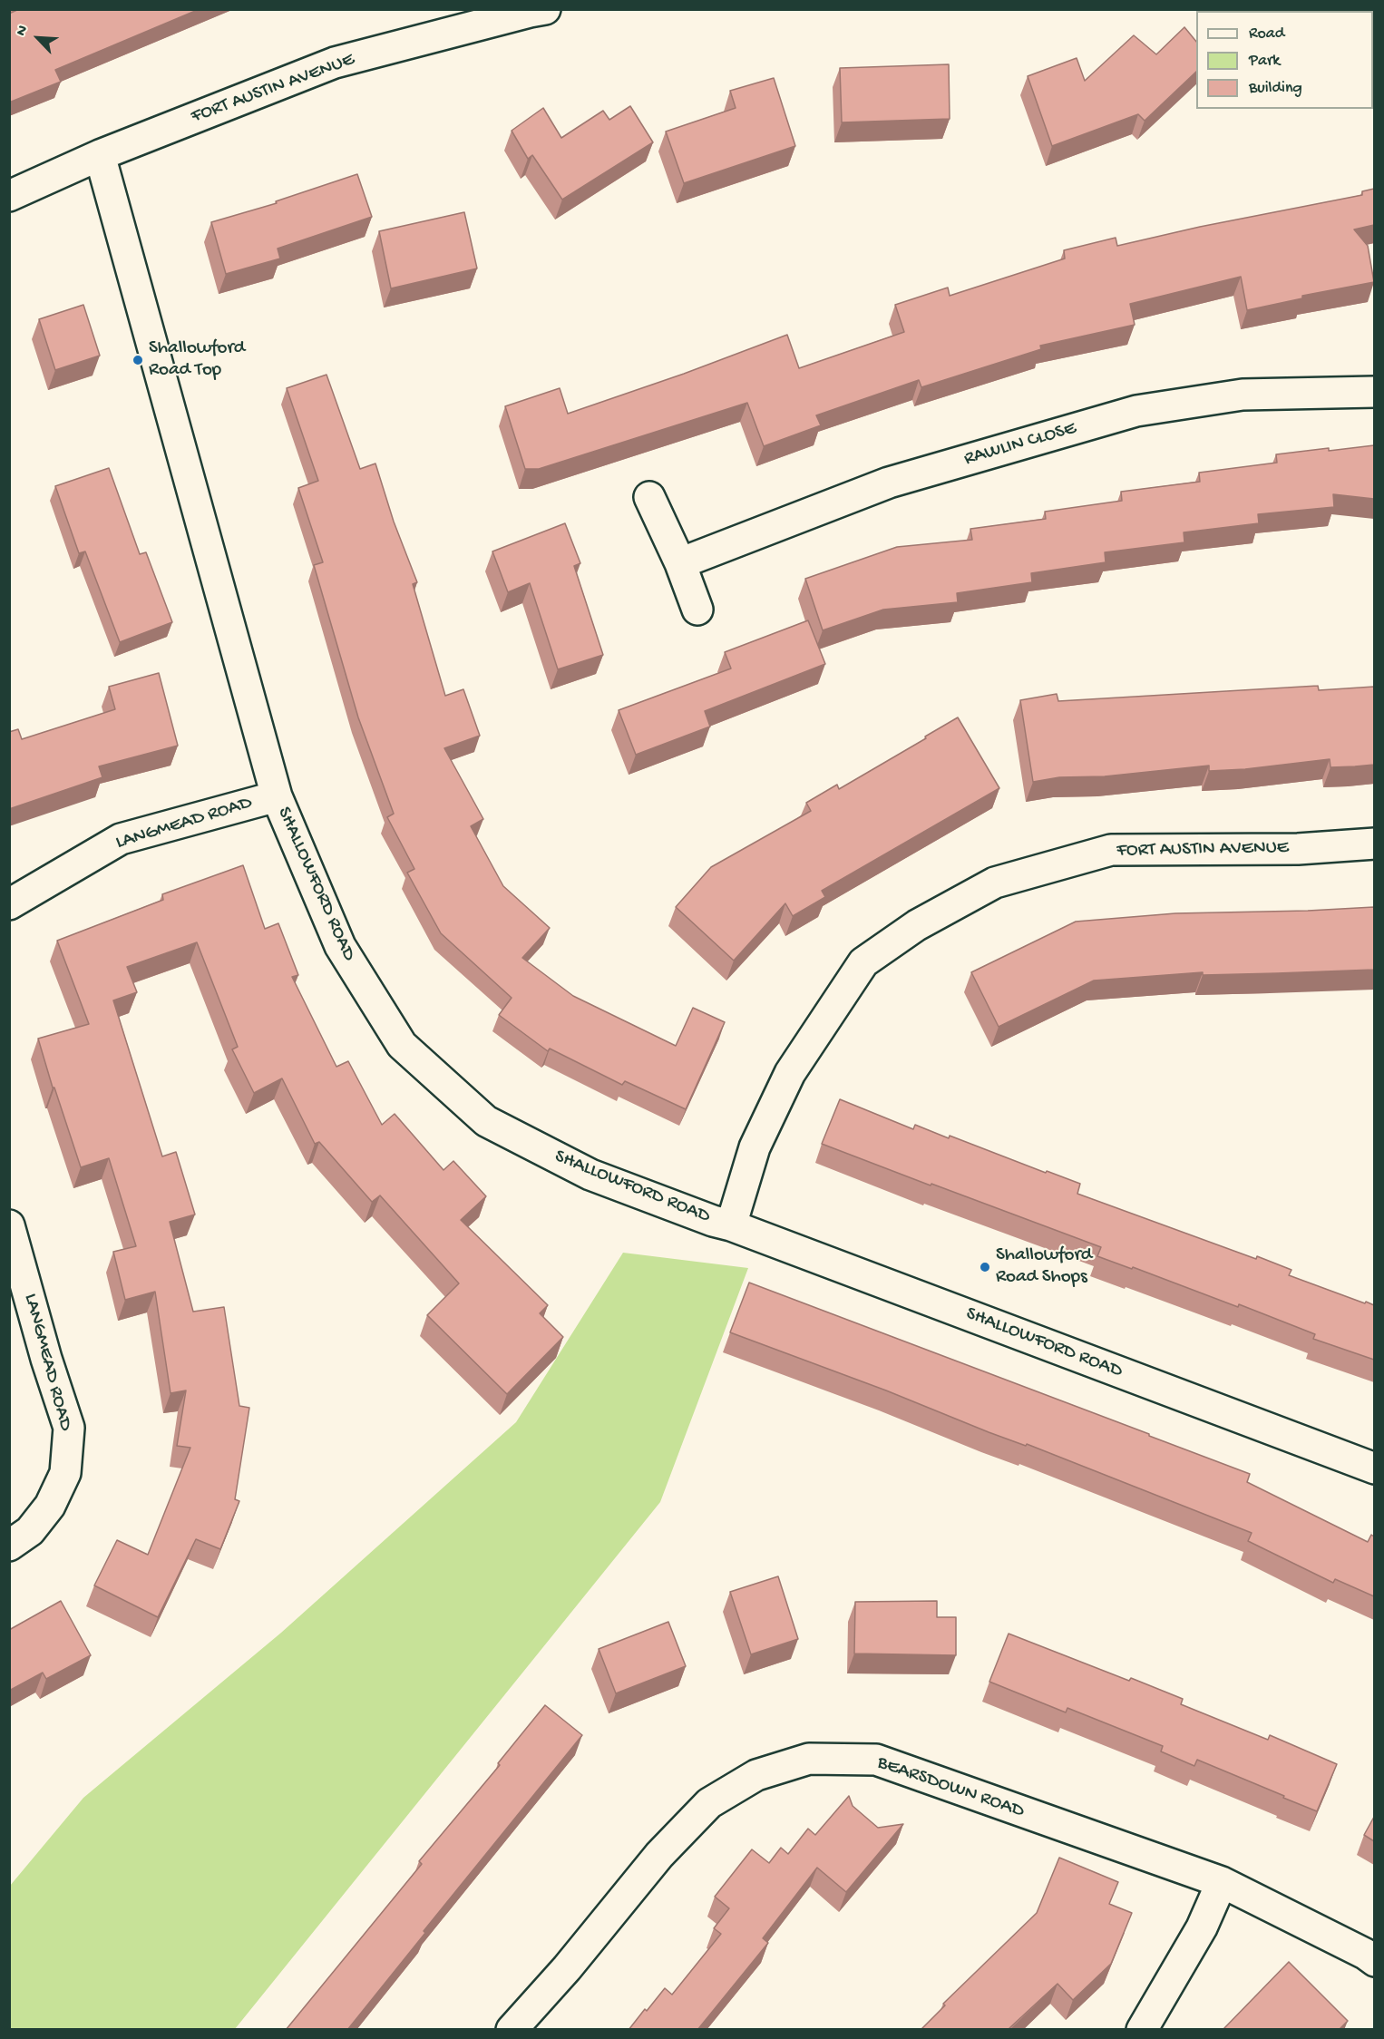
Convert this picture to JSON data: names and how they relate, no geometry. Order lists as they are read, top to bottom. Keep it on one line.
{"streets":{"street":["FORT AUSTIN AVENUE","RAWLIN CLOSE","LANGMEAD ROAD","SHALLOWFORD ROAD","BEARSDOWN ROAD"]},"crossings":[["FORT AUSTIN AVENUE","SHALLOWFORD ROAD"],["LANGMEAD ROAD","SHALLOWFORD ROAD"]],"places":["Shallowford Road Top","Shallowford Road Shops"],"legend":["Road","Park","Building"],"north":"top left"}
